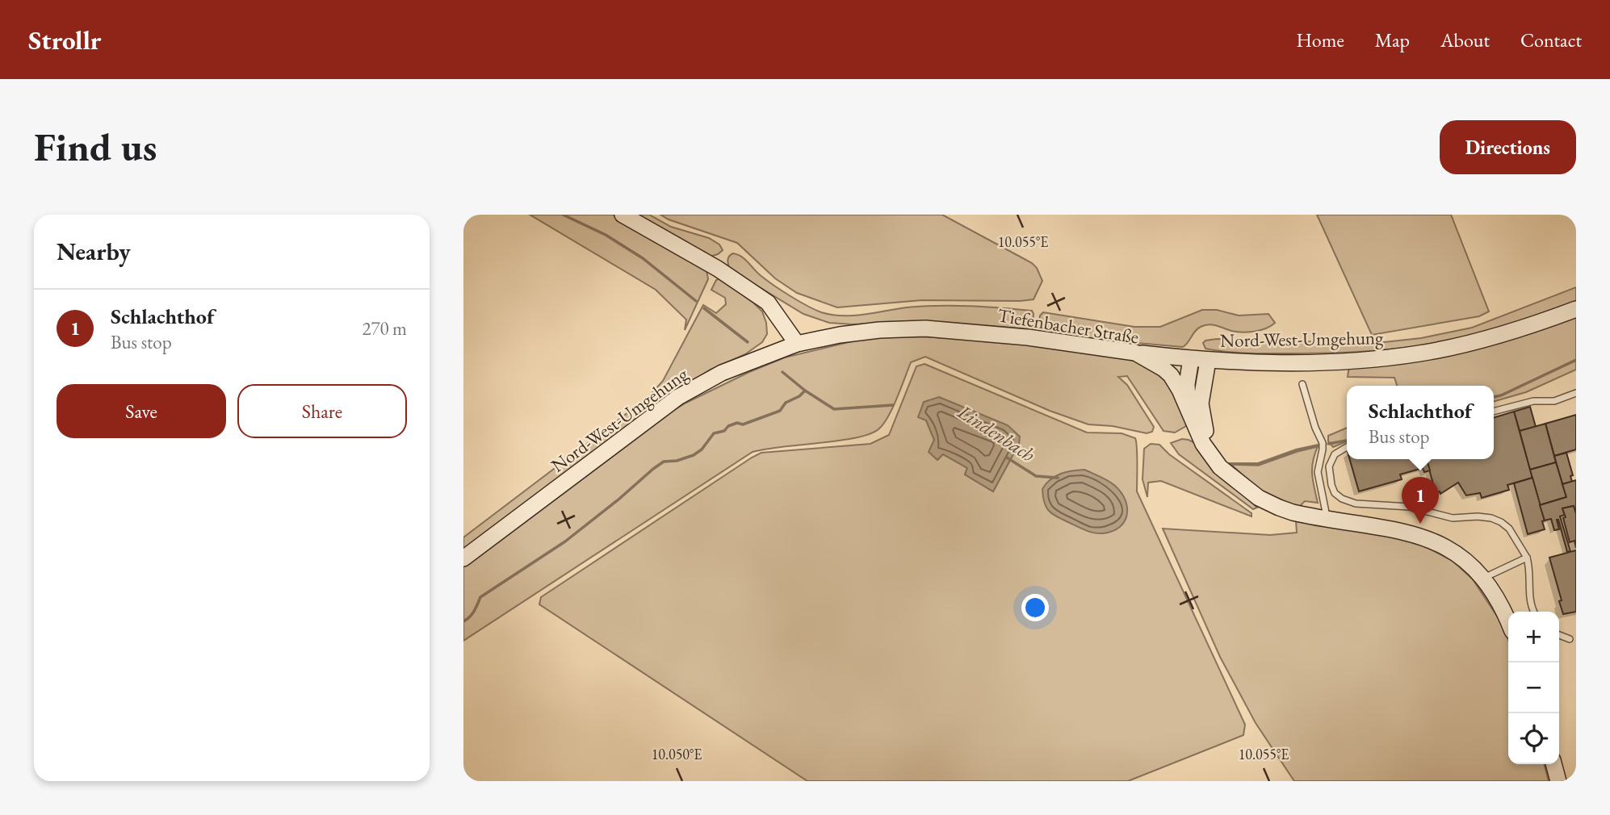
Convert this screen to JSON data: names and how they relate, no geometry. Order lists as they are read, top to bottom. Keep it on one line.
{"streets":{"main road":["Tiefenbacher Straße","Nord-West-Umgehung"]},"crossings":[["Tiefenbacher Straße","Nord-West-Umgehung"]],"water":["Lindenbach"],"page":{"header":"Strollr","nav":["Home","Map","About","Contact"],"buttons":["Directions",["Save","Share"]],"title":"Find us","heading":"Nearby","list":[{"mark":"1","name":"Schlachthof","note":"Bus stop","value":"270 m"}],"popup":["Schlachthof","Bus stop"],"pins":"1","map_buttons":["+","−"]},"coordinates":["10.055°E","10.050°E"]}
